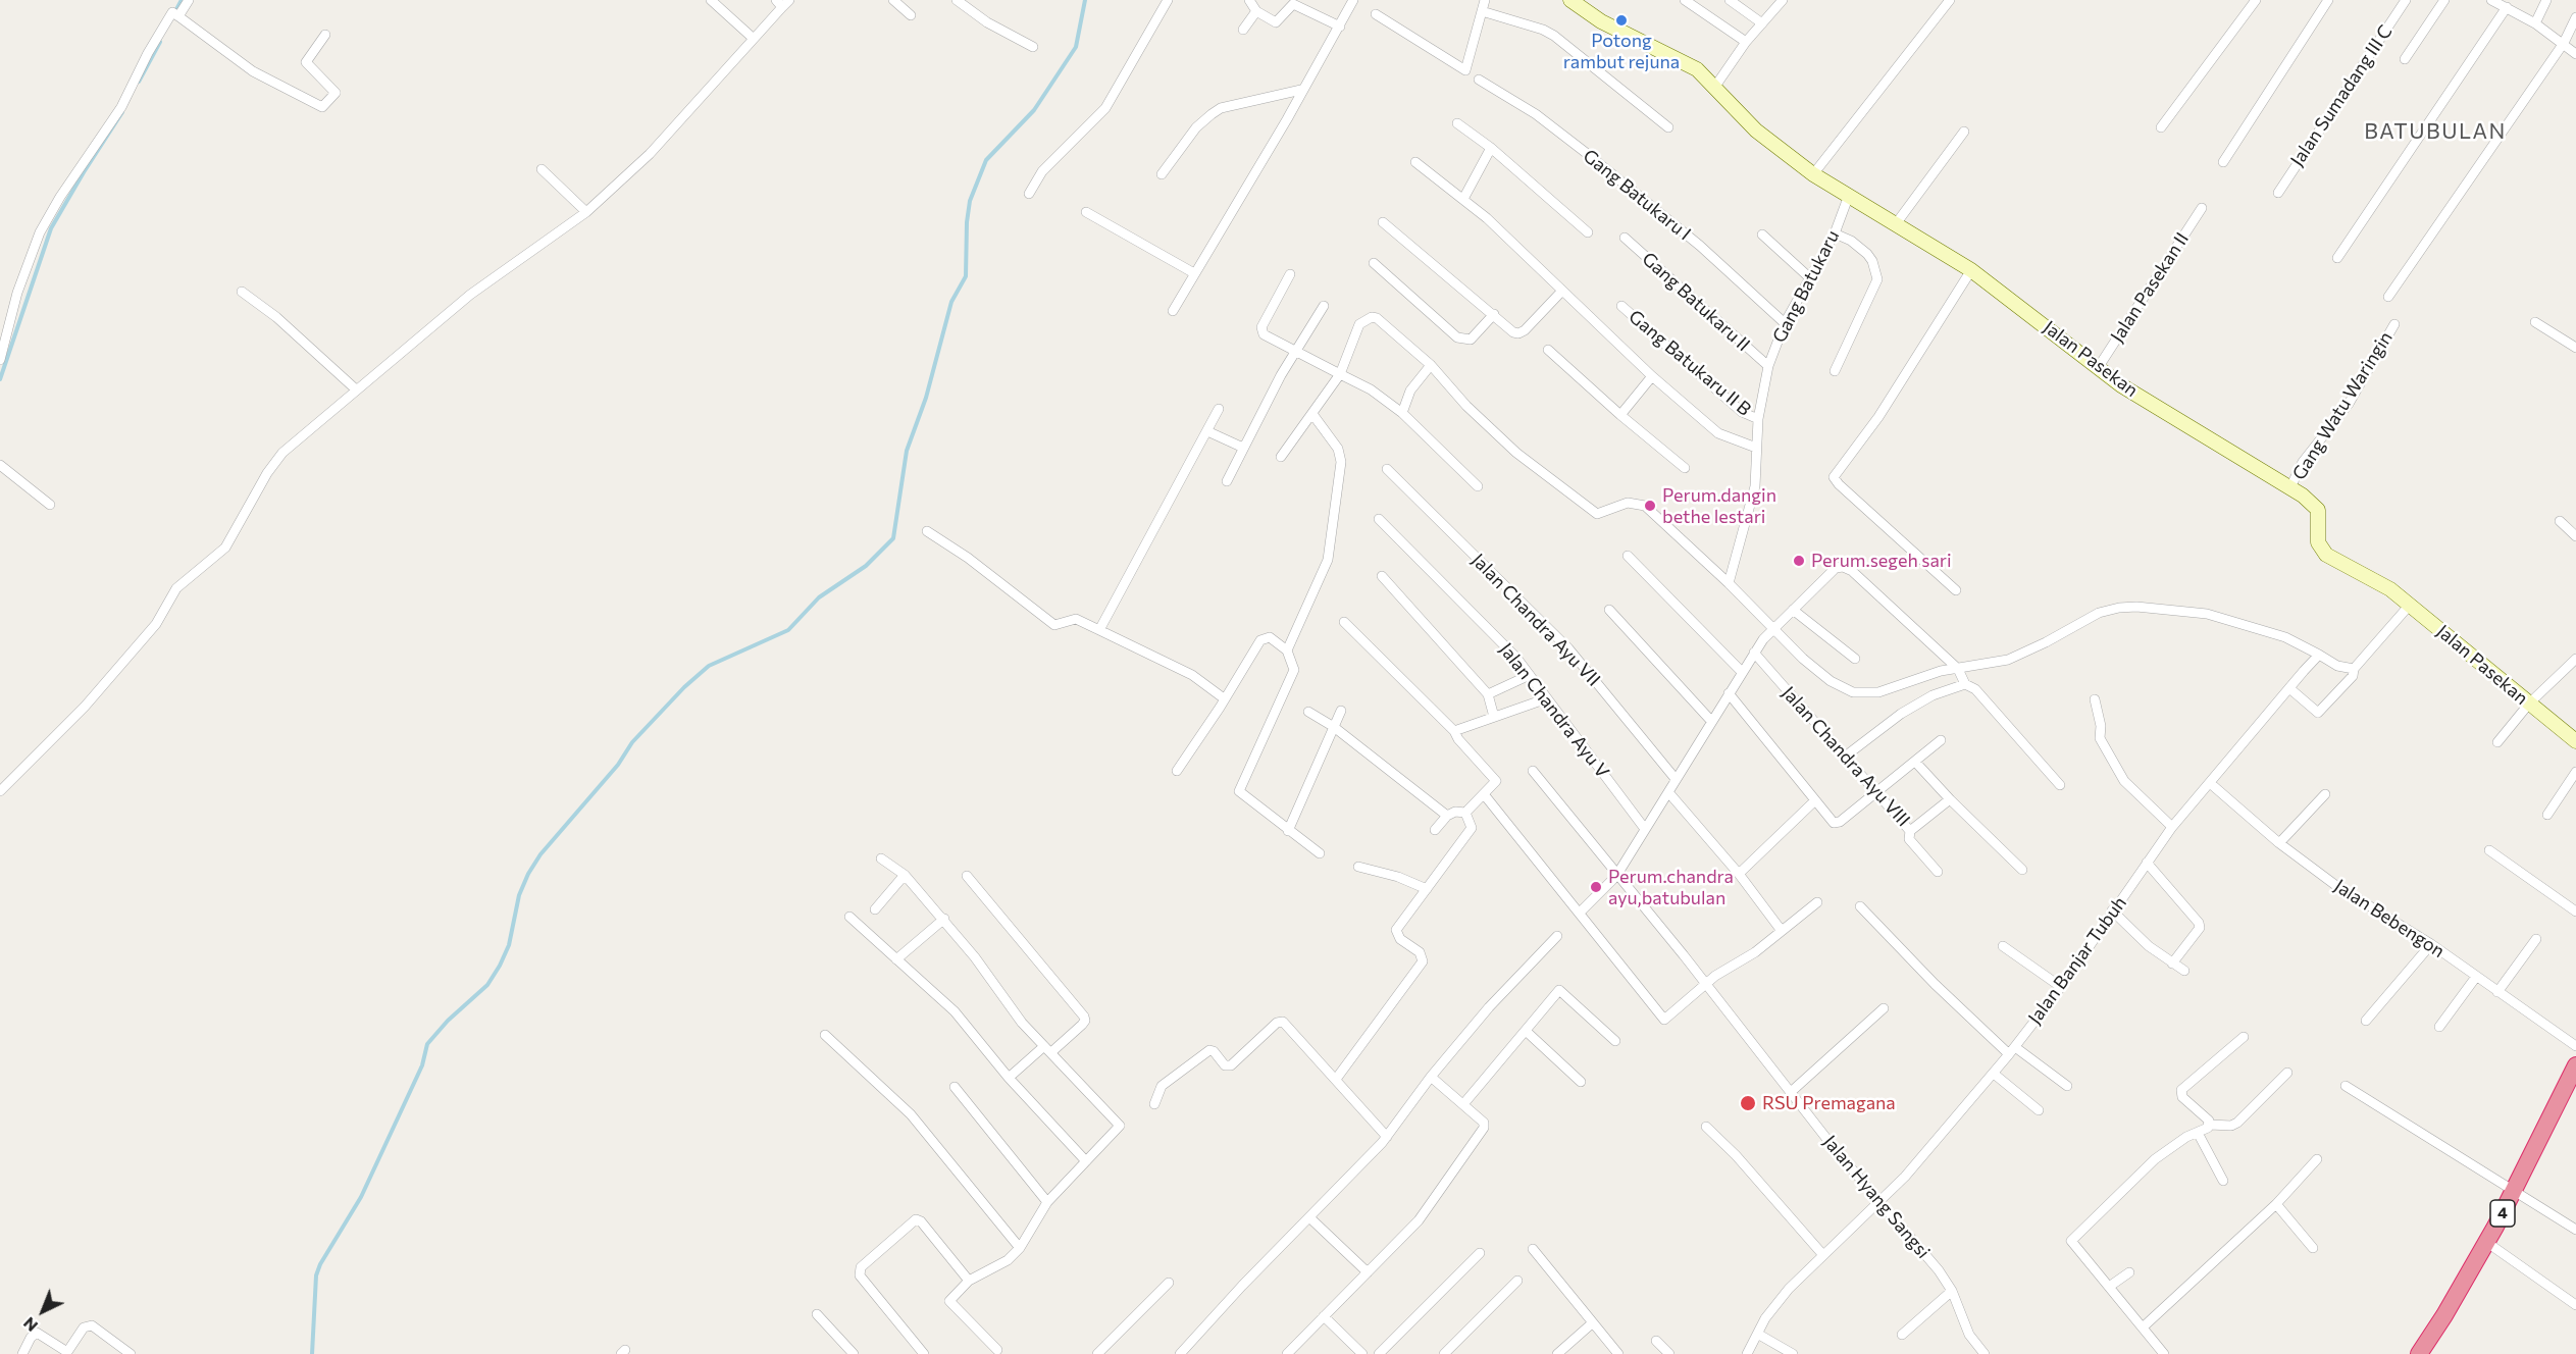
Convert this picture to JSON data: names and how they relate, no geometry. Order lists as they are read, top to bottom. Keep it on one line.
{"streets":{"highway":["4"],"street":["Jalan Sumadang III C","Gang Batukaru I","Gang Batukaru","Jalan Pasekan II","Gang Batukaru II","Jalan Pasekan","Gang Batukaru II B","Gang Watu Waringin","Jalan Chandra Ayu VII","Jalan Chandra Ayu V","Jalan Chandra Ayu VIII","Jalan Bebengon","Jalan Banjar Tubuh","Jalan Hyang Sangsi"]},"crossings":[["Gang Batukaru I","Gang Batukaru"],["Gang Batukaru","Gang Batukaru II"],["Gang Batukaru","Jalan Pasekan"],["Gang Batukaru","Gang Batukaru II B"],["Jalan Pasekan II","Jalan Pasekan"],["Jalan Pasekan","Gang Watu Waringin"],["Jalan Bebengon","Jalan Banjar Tubuh"],["Jalan Banjar Tubuh","Jalan Hyang Sangsi"]],"districts":["BATUBULAN"],"places":["Potong rambut rejuna","Perum.dangin bethe lestari","Perum.segeh sari","Perum.chandra ayu,batubulan","RSU Premagana"],"north":"bottom left"}
